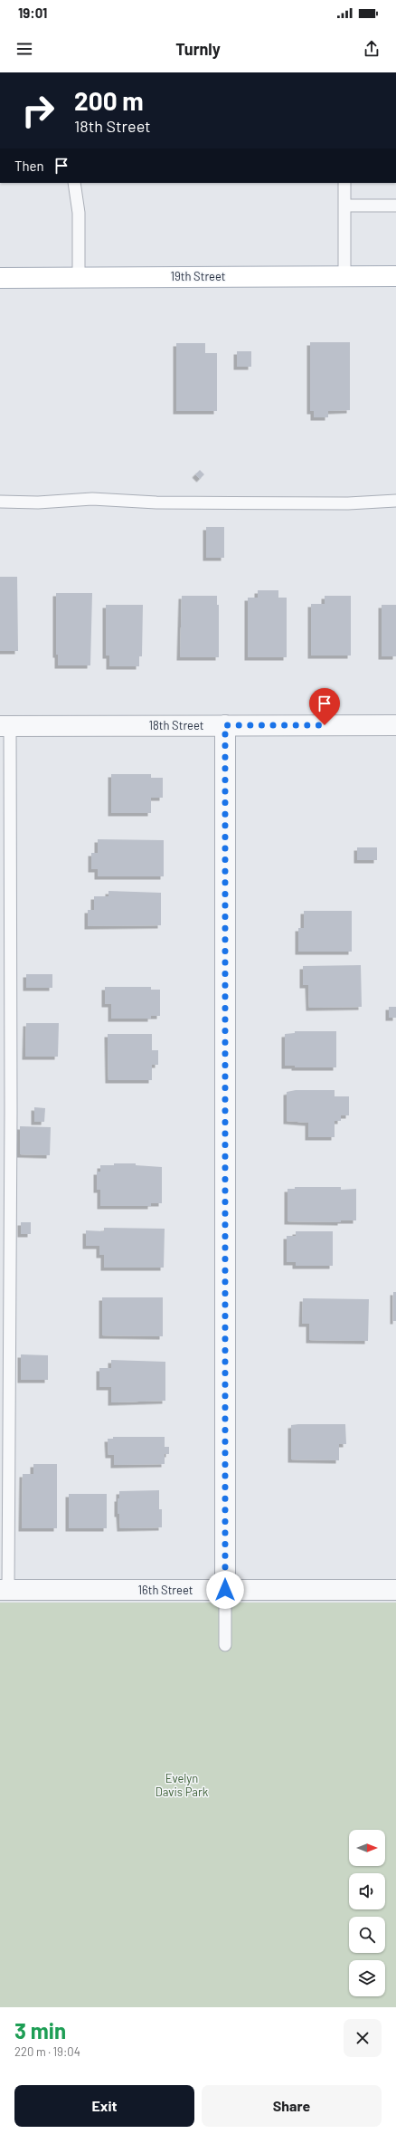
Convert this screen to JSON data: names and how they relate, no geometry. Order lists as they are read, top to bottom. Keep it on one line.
{"streets":{"main road":["19th Street"],"street":["18th Street","16th Street"]},"parks":["Evelyn Davis Park"],"north":"right","page":{"status":"19:01","header":"Turnly","turn":["200 m","18th Street"],"then":"Then","heading":["3 min","220 m · 19:04"],"buttons":["Exit","Share"]}}
